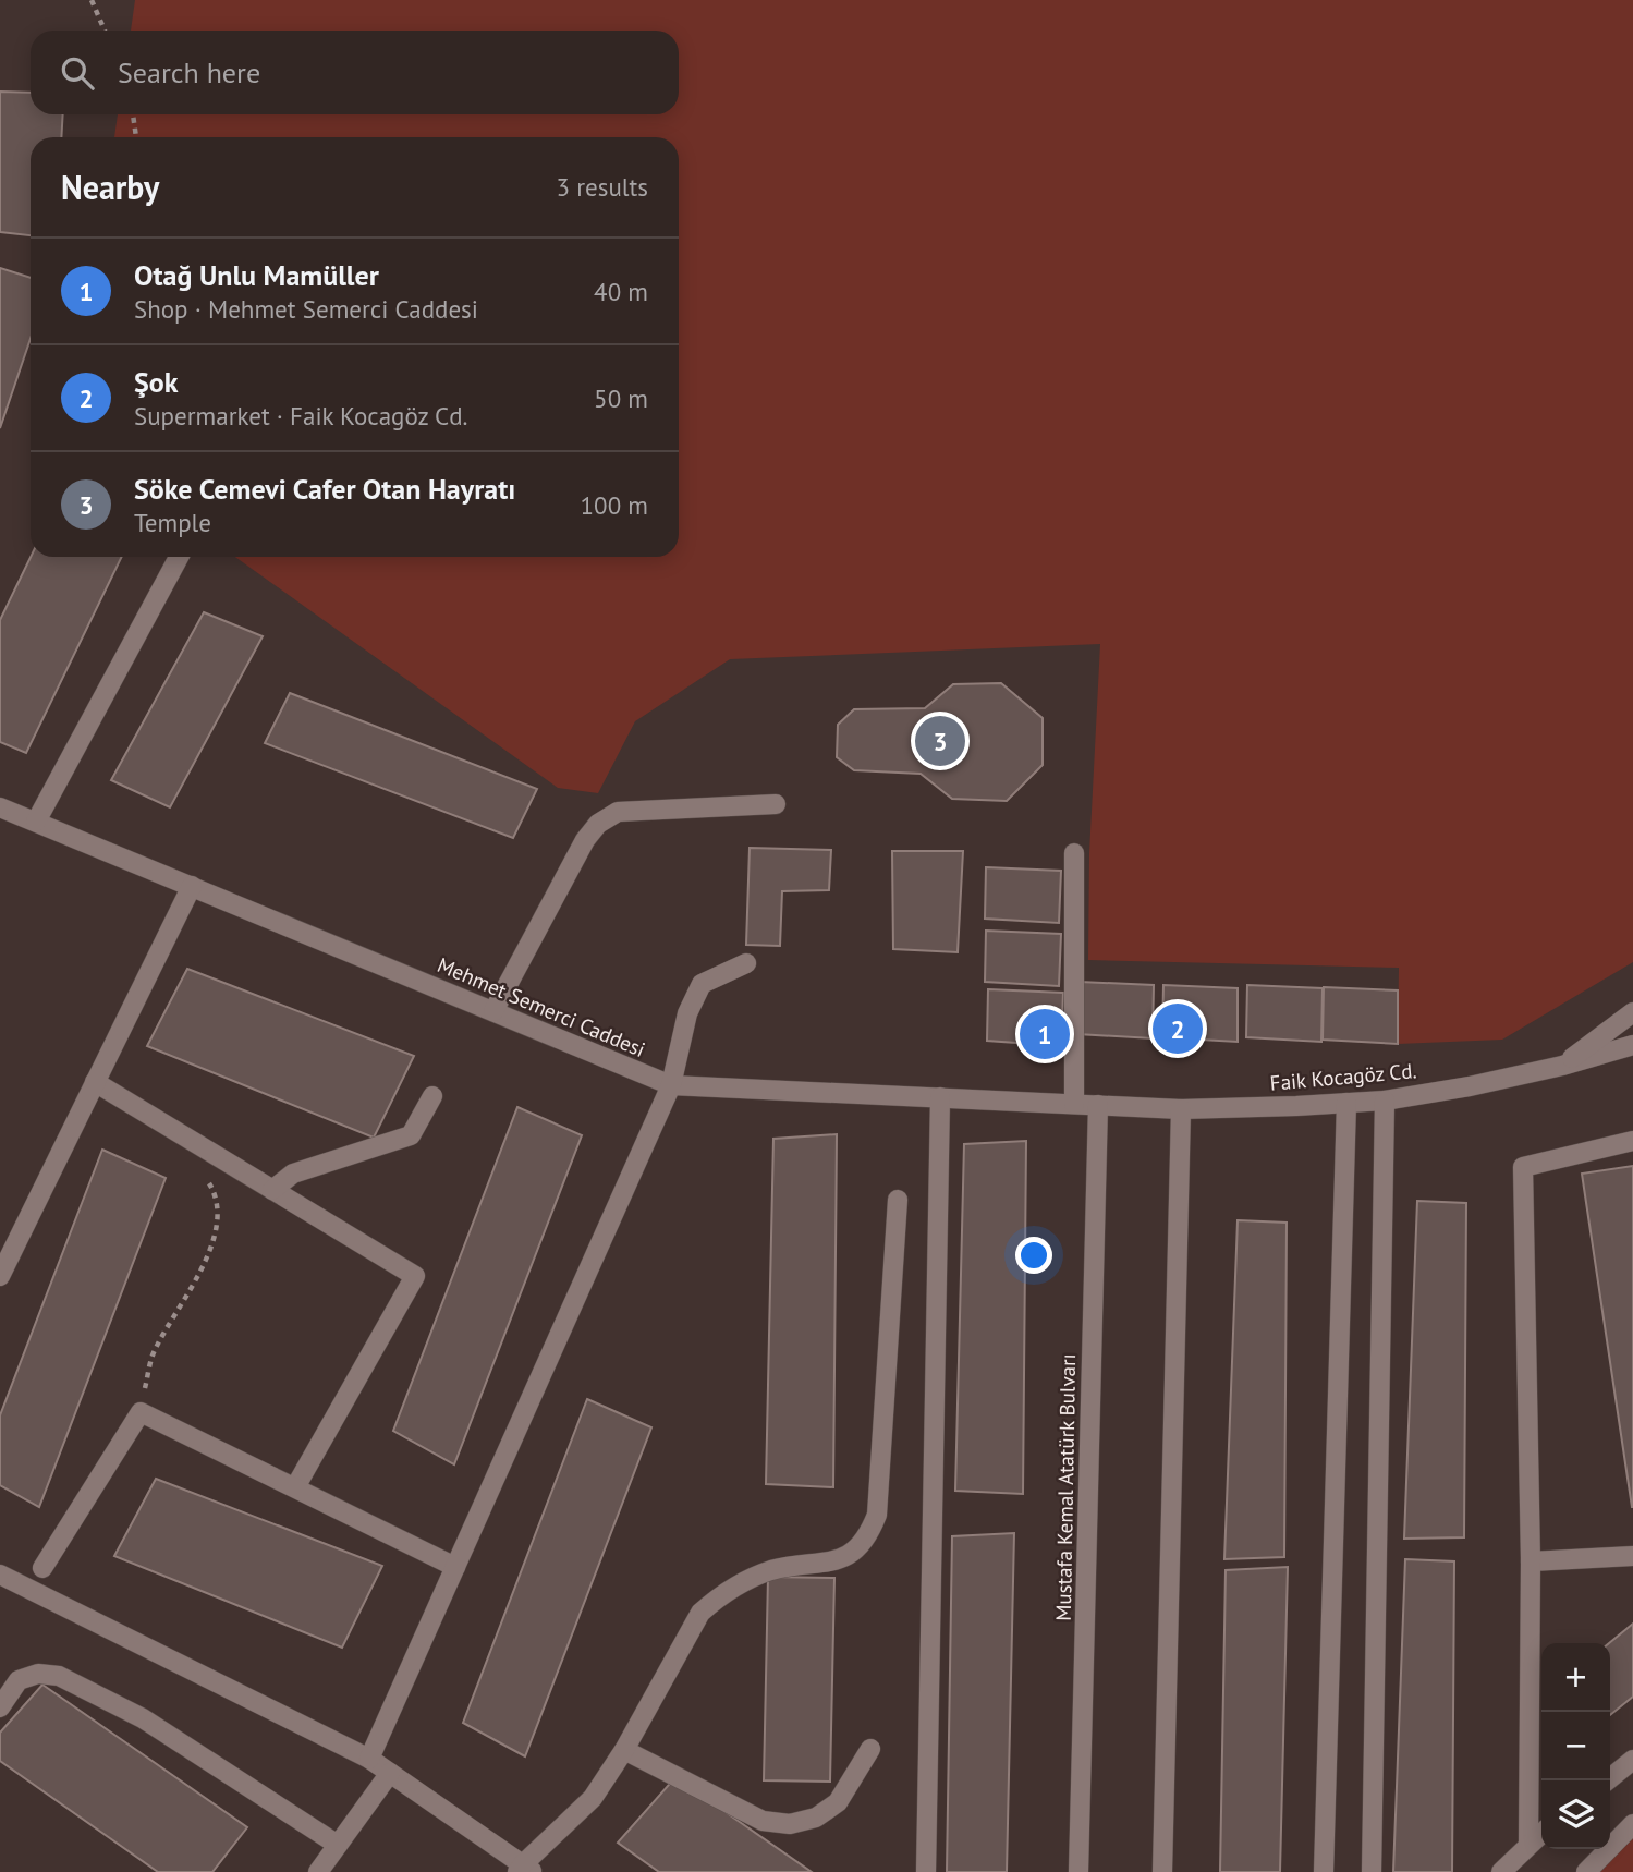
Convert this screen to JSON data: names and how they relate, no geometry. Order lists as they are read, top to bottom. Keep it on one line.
{"streets":{"street":["Mehmet Semerci Caddesi","Faik Kocagöz Cd.","Mustafa Kemal Atatürk Bulvarı"]},"crossings":[["Mehmet Semerci Caddesi","Faik Kocagöz Cd."],["Mehmet Semerci Caddesi","Mustafa Kemal Atatürk Bulvarı"],["Faik Kocagöz Cd.","Mustafa Kemal Atatürk Bulvarı"]],"page":{"search":"Search here","heading":["Nearby","3 results"],"list":[{"mark":"1","name":"Otağ Unlu Mamüller","note":"Shop · Mehmet Semerci Caddesi","value":"40 m"},{"mark":"2","name":"Şok","note":"Supermarket · Faik Kocagöz Cd.","value":"50 m"},{"mark":"3","name":"Söke Cemevi Cafer Otan Hayratı","note":"Temple","value":"100 m"}],"pins":["3","2","1"],"map_buttons":["+","−"]}}
